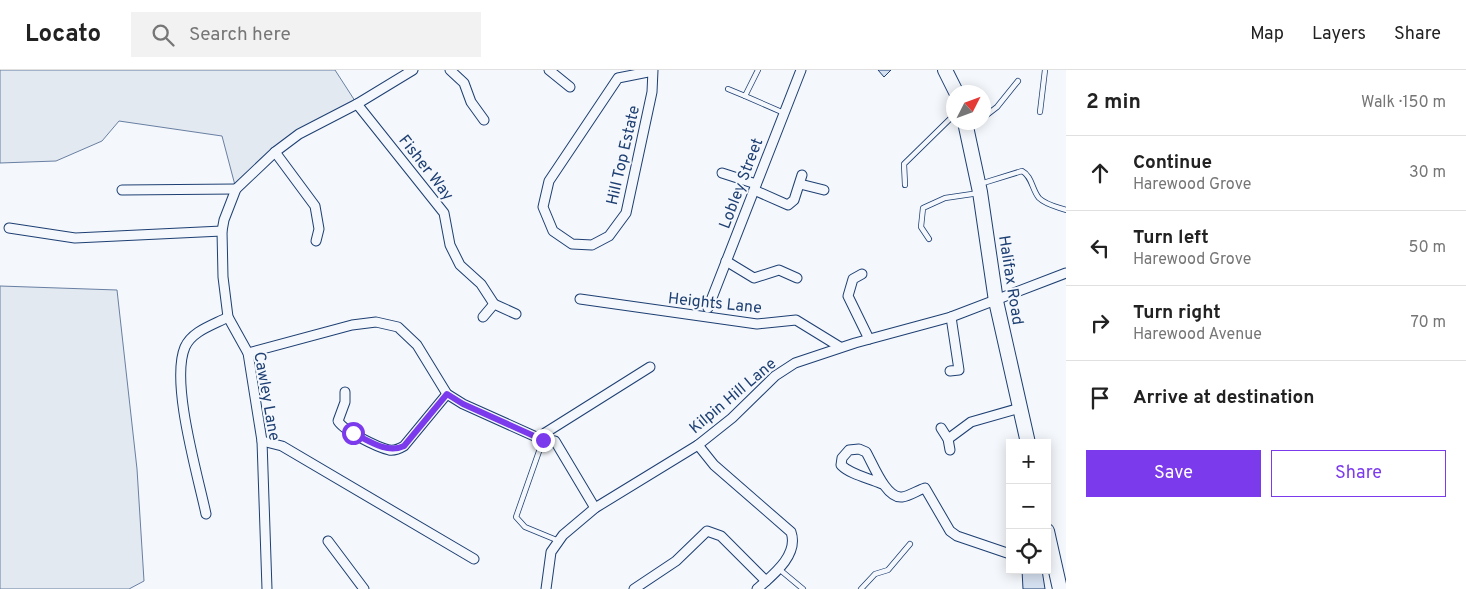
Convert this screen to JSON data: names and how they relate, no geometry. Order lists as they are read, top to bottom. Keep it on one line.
{"streets":{"main road":["Halifax Road"],"street":["Hill Top Estate","Fisher Way","Lobley Street","Heights Lane","Kilpin Hill Lane","Cawley Lane"]},"crossings":[["Fisher Way","Cawley Lane"],["Halifax Road","Kilpin Hill Lane"],["Heights Lane","Kilpin Hill Lane"]],"north":"top right","page":{"header":"Locato","search":"Search here","nav":["Map","Layers","Share"],"heading":["2 min","Walk · 150 m"],"list":[["Continue","Harewood Grove","30 m"],["Turn left","Harewood Grove","50 m"],["Turn right","Harewood Avenue","70 m"],"Arrive at destination"],"buttons":["Save","Share"],"map_buttons":["+","−"]}}
